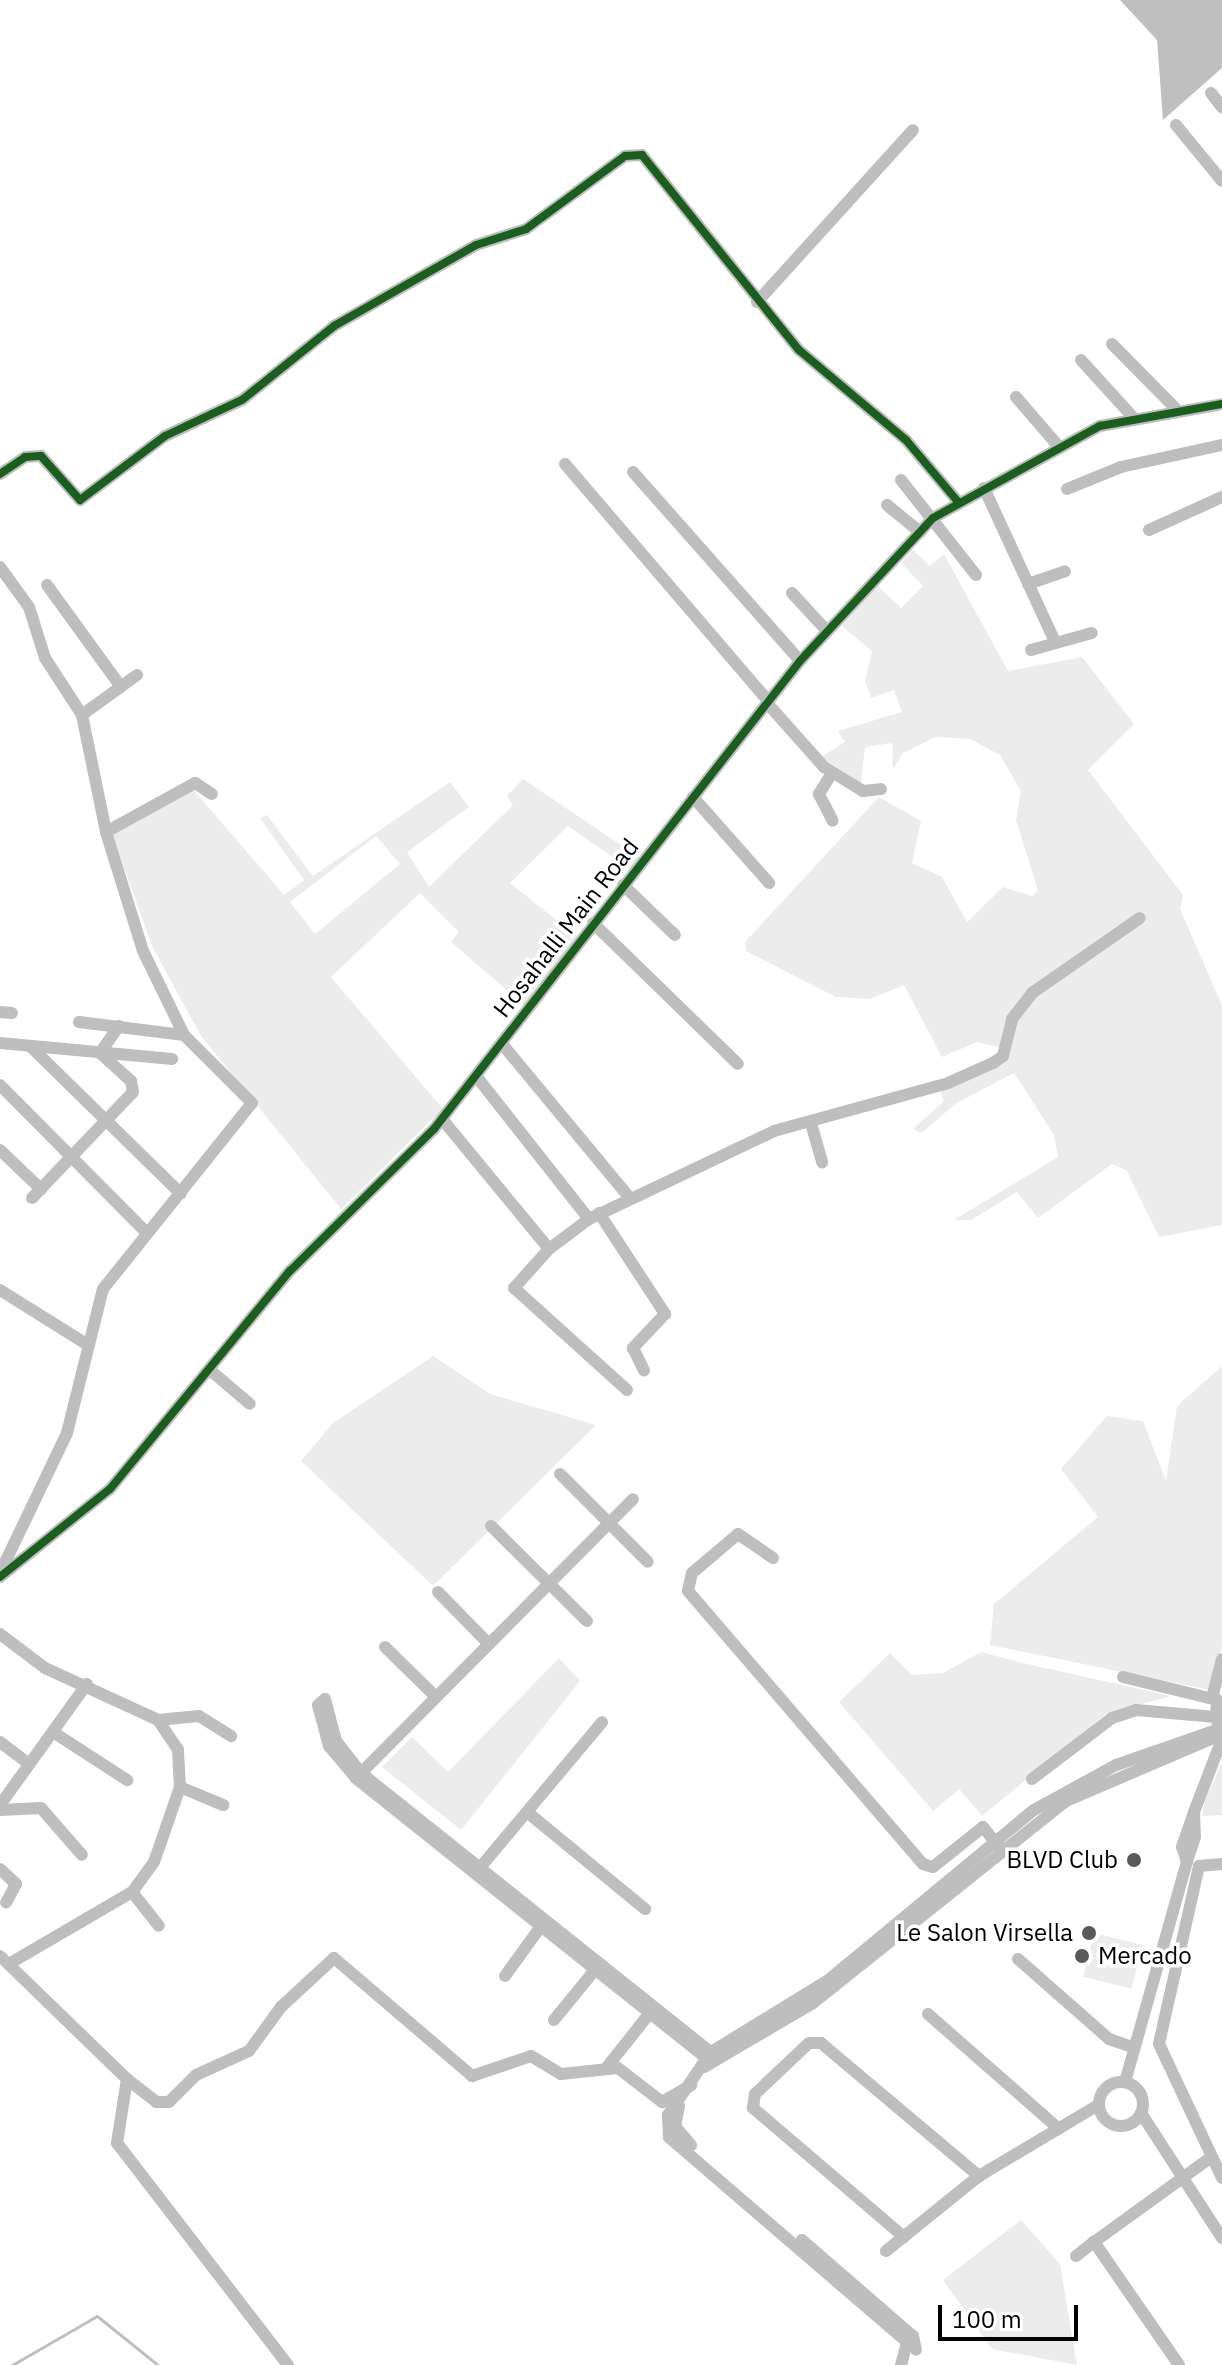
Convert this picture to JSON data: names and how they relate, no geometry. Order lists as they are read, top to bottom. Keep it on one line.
{"streets":{"street":["Hosahalli Main Road"]},"places":["BLVD Club","Le Salon Virsella","Mercado"],"scale_bar":"100 m"}
